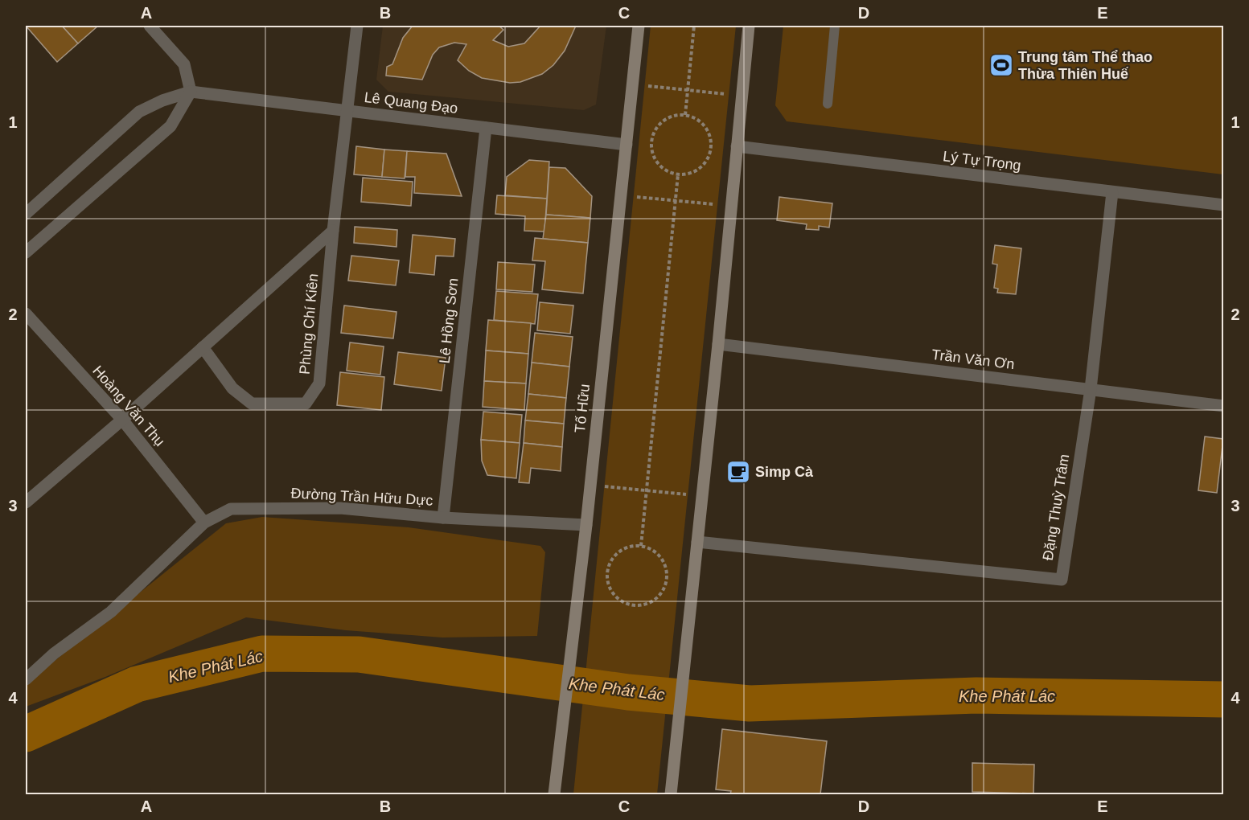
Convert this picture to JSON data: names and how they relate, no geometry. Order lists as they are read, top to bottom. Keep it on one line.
{"streets":{"main road":["Tố Hữu"],"street":["Lê Quang Đạo","Lý Tự Trọng","Lê Hồng Sơn","Phùng Chí Kiên","Trần Văn Ơn","Hoàng Văn Thụ","Đường Trần Hữu Dực","Đặng Thuỳ Trâm"]},"crossings":[["Lê Quang Đạo","Lê Hồng Sơn"],["Lê Quang Đạo","Phùng Chí Kiên"],["Lê Quang Đạo","Tố Hữu"],["Lý Tự Trọng","Đặng Thuỳ Trâm"],["Lê Hồng Sơn","Đường Trần Hữu Dực"],["Phùng Chí Kiên","Hoàng Văn Thụ"],["Trần Văn Ơn","Đặng Thuỳ Trâm"],["Hoàng Văn Thụ","Đường Trần Hữu Dực"],["Tố Hữu","Đường Trần Hữu Dực"]],"water":["Khe Phát Lác"],"places":{"sports":["Trung tâm Thể thao Thừa Thiên Huế"],"cafe":["Simp Cà"]},"grid":{"columns":["A","B","C","D","E"],"rows":["1","2","3","4"]}}
